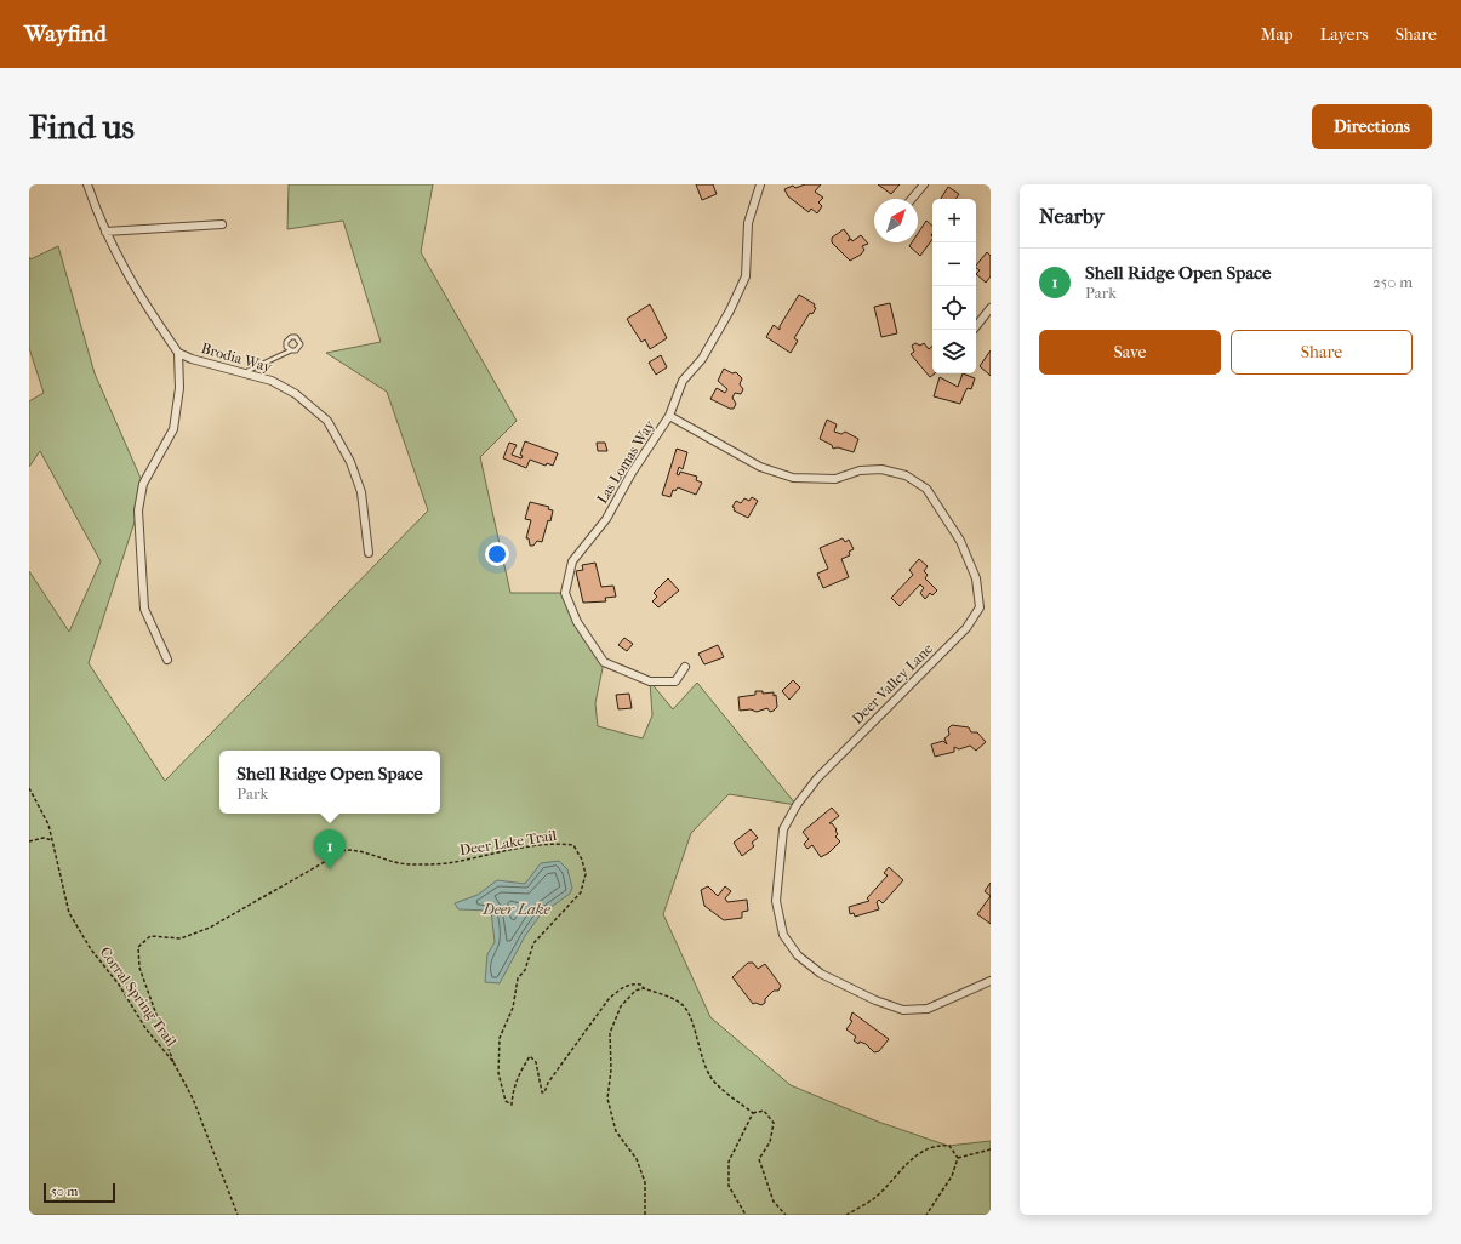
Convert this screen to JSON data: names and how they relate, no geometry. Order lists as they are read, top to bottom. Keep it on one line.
{"streets":{"street":["Brodia Way","Las Lomas Way","Deer Valley Lane"],"path":["Deer Lake Trail","Corral Spring Trail"]},"crossings":[["Las Lomas Way","Deer Valley Lane"],["Deer Lake Trail","Corral Spring Trail"]],"water":["Deer Lake"],"scale_bar":"50 m","north":"top right","page":{"header":"Wayfind","nav":["Map","Layers","Share"],"buttons":["Directions",["Save","Share"]],"title":"Find us","heading":"Nearby","map_buttons":["+","−"],"list":[{"mark":"1","name":"Shell Ridge Open Space","note":"Park","value":"250 m"}],"popup":["Shell Ridge Open Space","Park"],"pins":"1","scale":"50 m"}}
